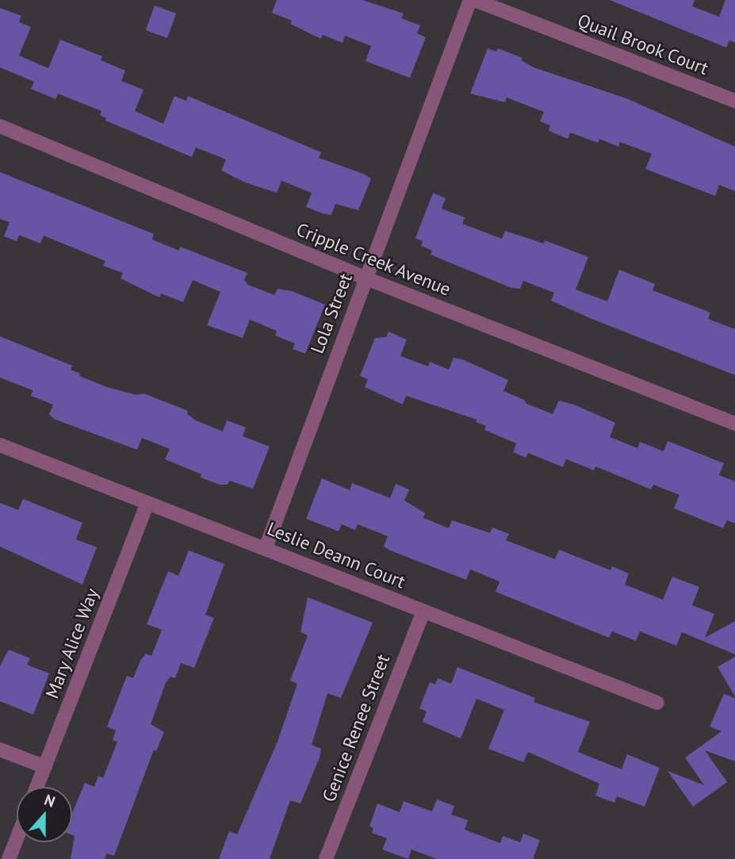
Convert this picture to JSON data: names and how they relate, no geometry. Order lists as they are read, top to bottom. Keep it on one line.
{"streets":{"street":["Quail Brook Court","Cripple Creek Avenue","Lola Street","Leslie Deann Court","Mary Alice Way","Genice Renee Street"]},"crossings":[["Cripple Creek Avenue","Lola Street"],["Lola Street","Leslie Deann Court"],["Leslie Deann Court","Mary Alice Way"],["Leslie Deann Court","Genice Renee Street"]],"north":"top"}
